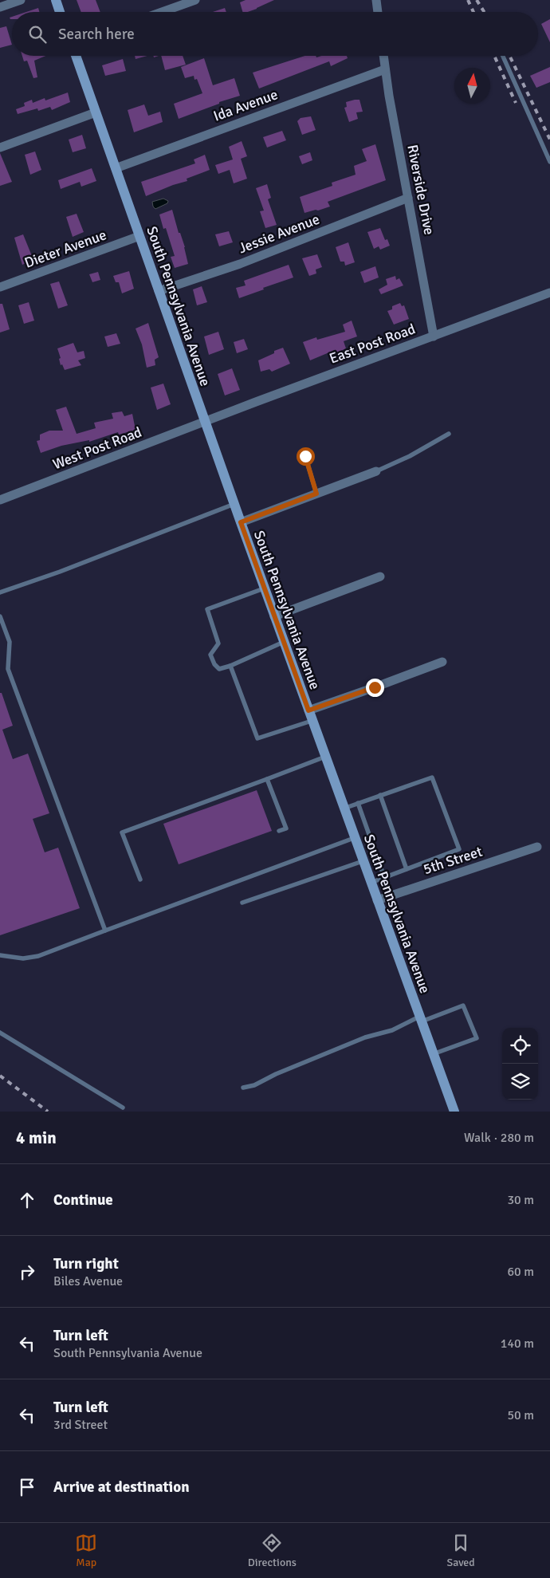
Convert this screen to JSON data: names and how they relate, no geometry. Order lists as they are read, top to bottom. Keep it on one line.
{"streets":{"main road":["South Pennsylvania Avenue"],"street":["Ida Avenue","Riverside Drive","Jessie Avenue","Dieter Avenue","East Post Road","West Post Road","5th Street"]},"crossings":[["Ida Avenue","Riverside Drive"],["Ida Avenue","South Pennsylvania Avenue"],["Riverside Drive","Jessie Avenue"],["Riverside Drive","East Post Road"],["Jessie Avenue","South Pennsylvania Avenue"],["Dieter Avenue","South Pennsylvania Avenue"],["South Pennsylvania Avenue","East Post Road"],["South Pennsylvania Avenue","West Post Road"],["South Pennsylvania Avenue","5th Street"],["East Post Road","West Post Road"]],"north":"top","page":{"search":"Search here","heading":["4 min","Walk · 280 m"],"list":[["Continue","30 m"],["Turn right","Biles Avenue","60 m"],["Turn left","South Pennsylvania Avenue","140 m"],["Turn left","3rd Street","50 m"],"Arrive at destination"],"nav":["Map","Directions","Saved"]}}
